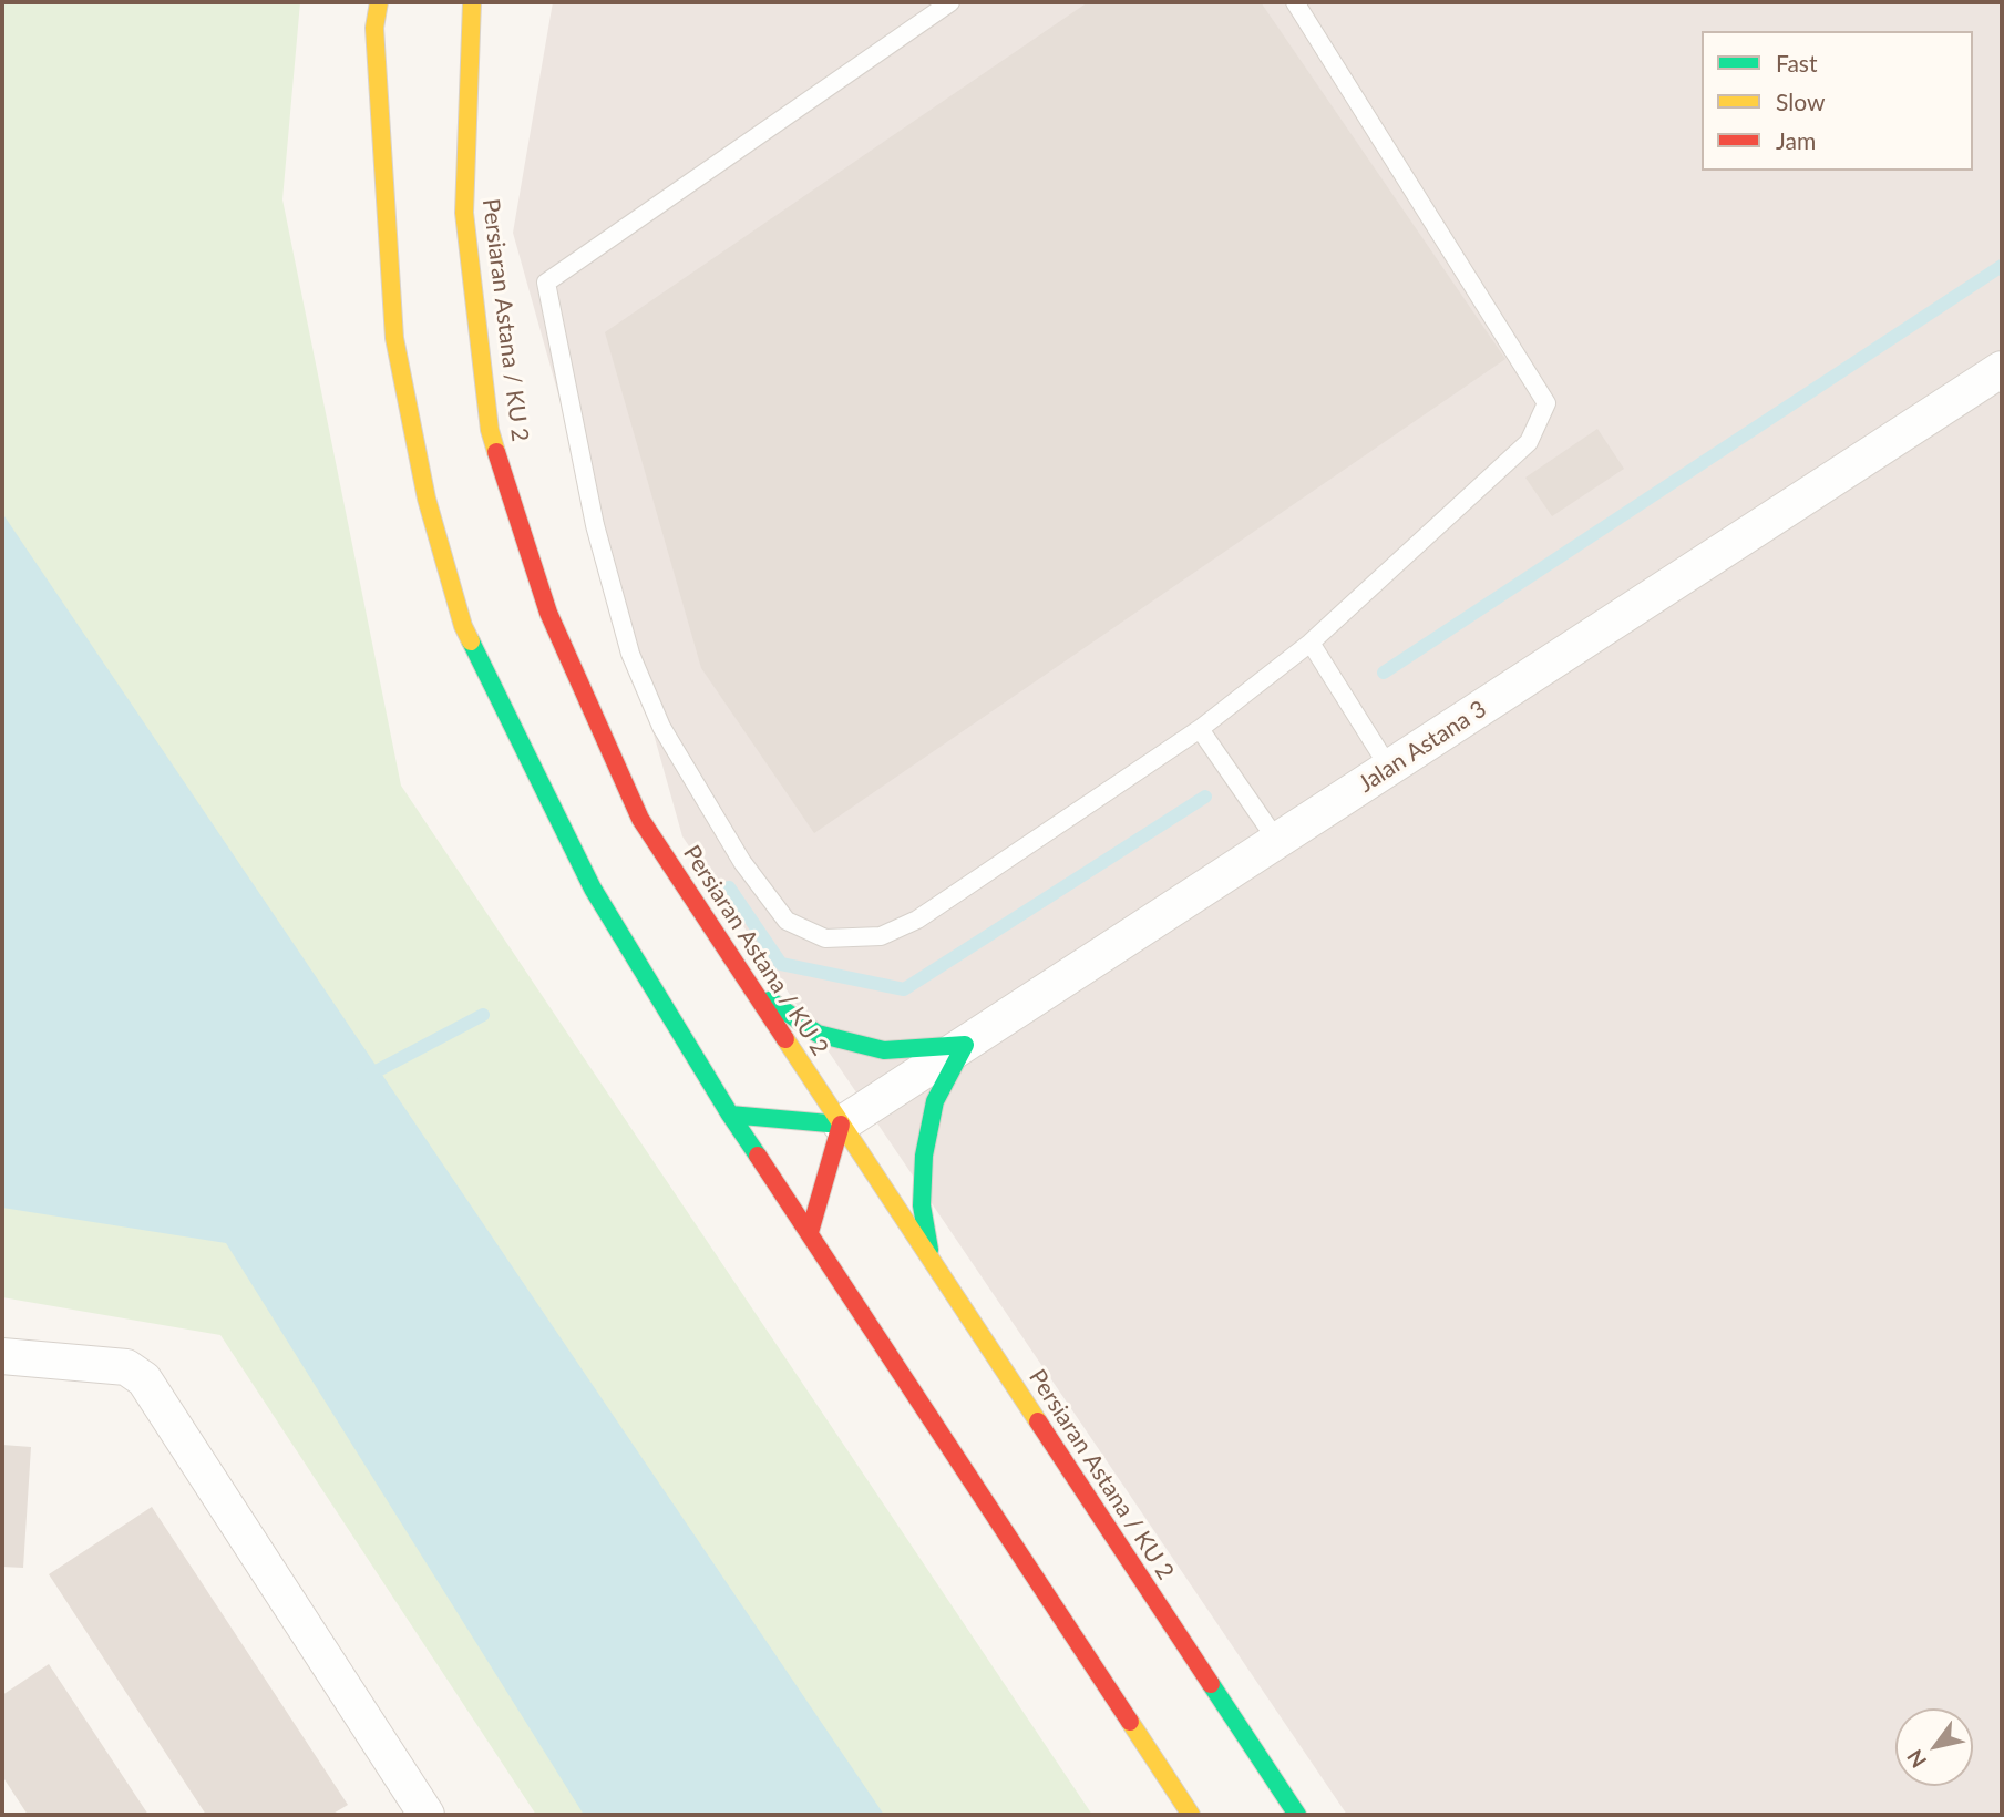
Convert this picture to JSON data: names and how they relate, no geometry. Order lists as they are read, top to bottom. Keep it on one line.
{"streets":{"street":["Persiaran Astana / KU 2","Jalan Astana 3"]},"crossings":[["Persiaran Astana / KU 2","Jalan Astana 3"]],"legend":["Fast","Slow","Jam"],"north":"bottom left"}
